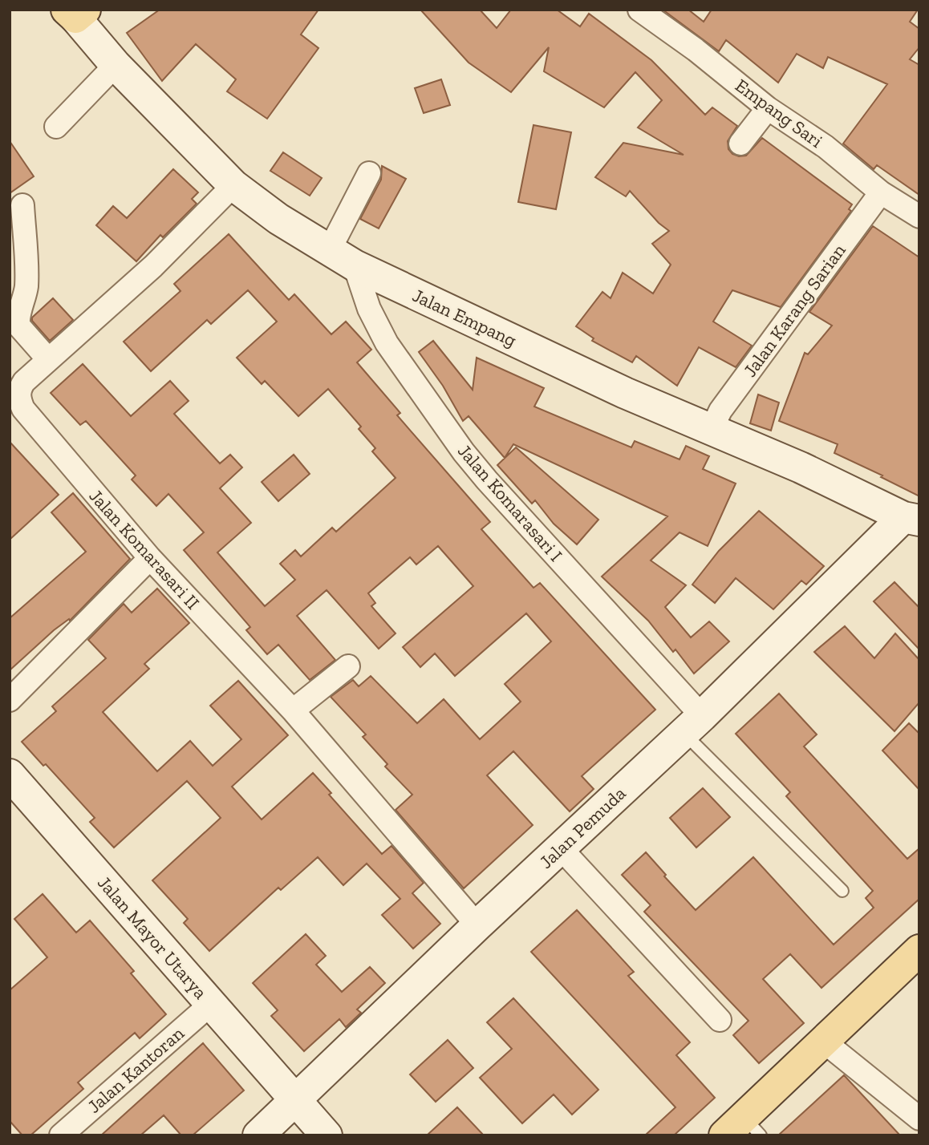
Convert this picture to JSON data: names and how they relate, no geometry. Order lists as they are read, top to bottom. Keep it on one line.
{"streets":{"main road":["Jalan Empang","Jalan Pemuda","Jalan Mayor Utarya"],"street":["Empang Sari","Jalan Karang Sarian","Jalan Komarasari I","Jalan Komarasari II","Jalan Kantoran"]},"crossings":[["Empang Sari","Jalan Karang Sarian"],["Jalan Karang Sarian","Jalan Empang"],["Jalan Empang","Jalan Komarasari I"],["Jalan Empang","Jalan Komarasari II"],["Jalan Empang","Jalan Pemuda"],["Jalan Komarasari I","Jalan Pemuda"],["Jalan Komarasari II","Jalan Pemuda"],["Jalan Pemuda","Jalan Mayor Utarya"],["Jalan Mayor Utarya","Jalan Kantoran"]]}
